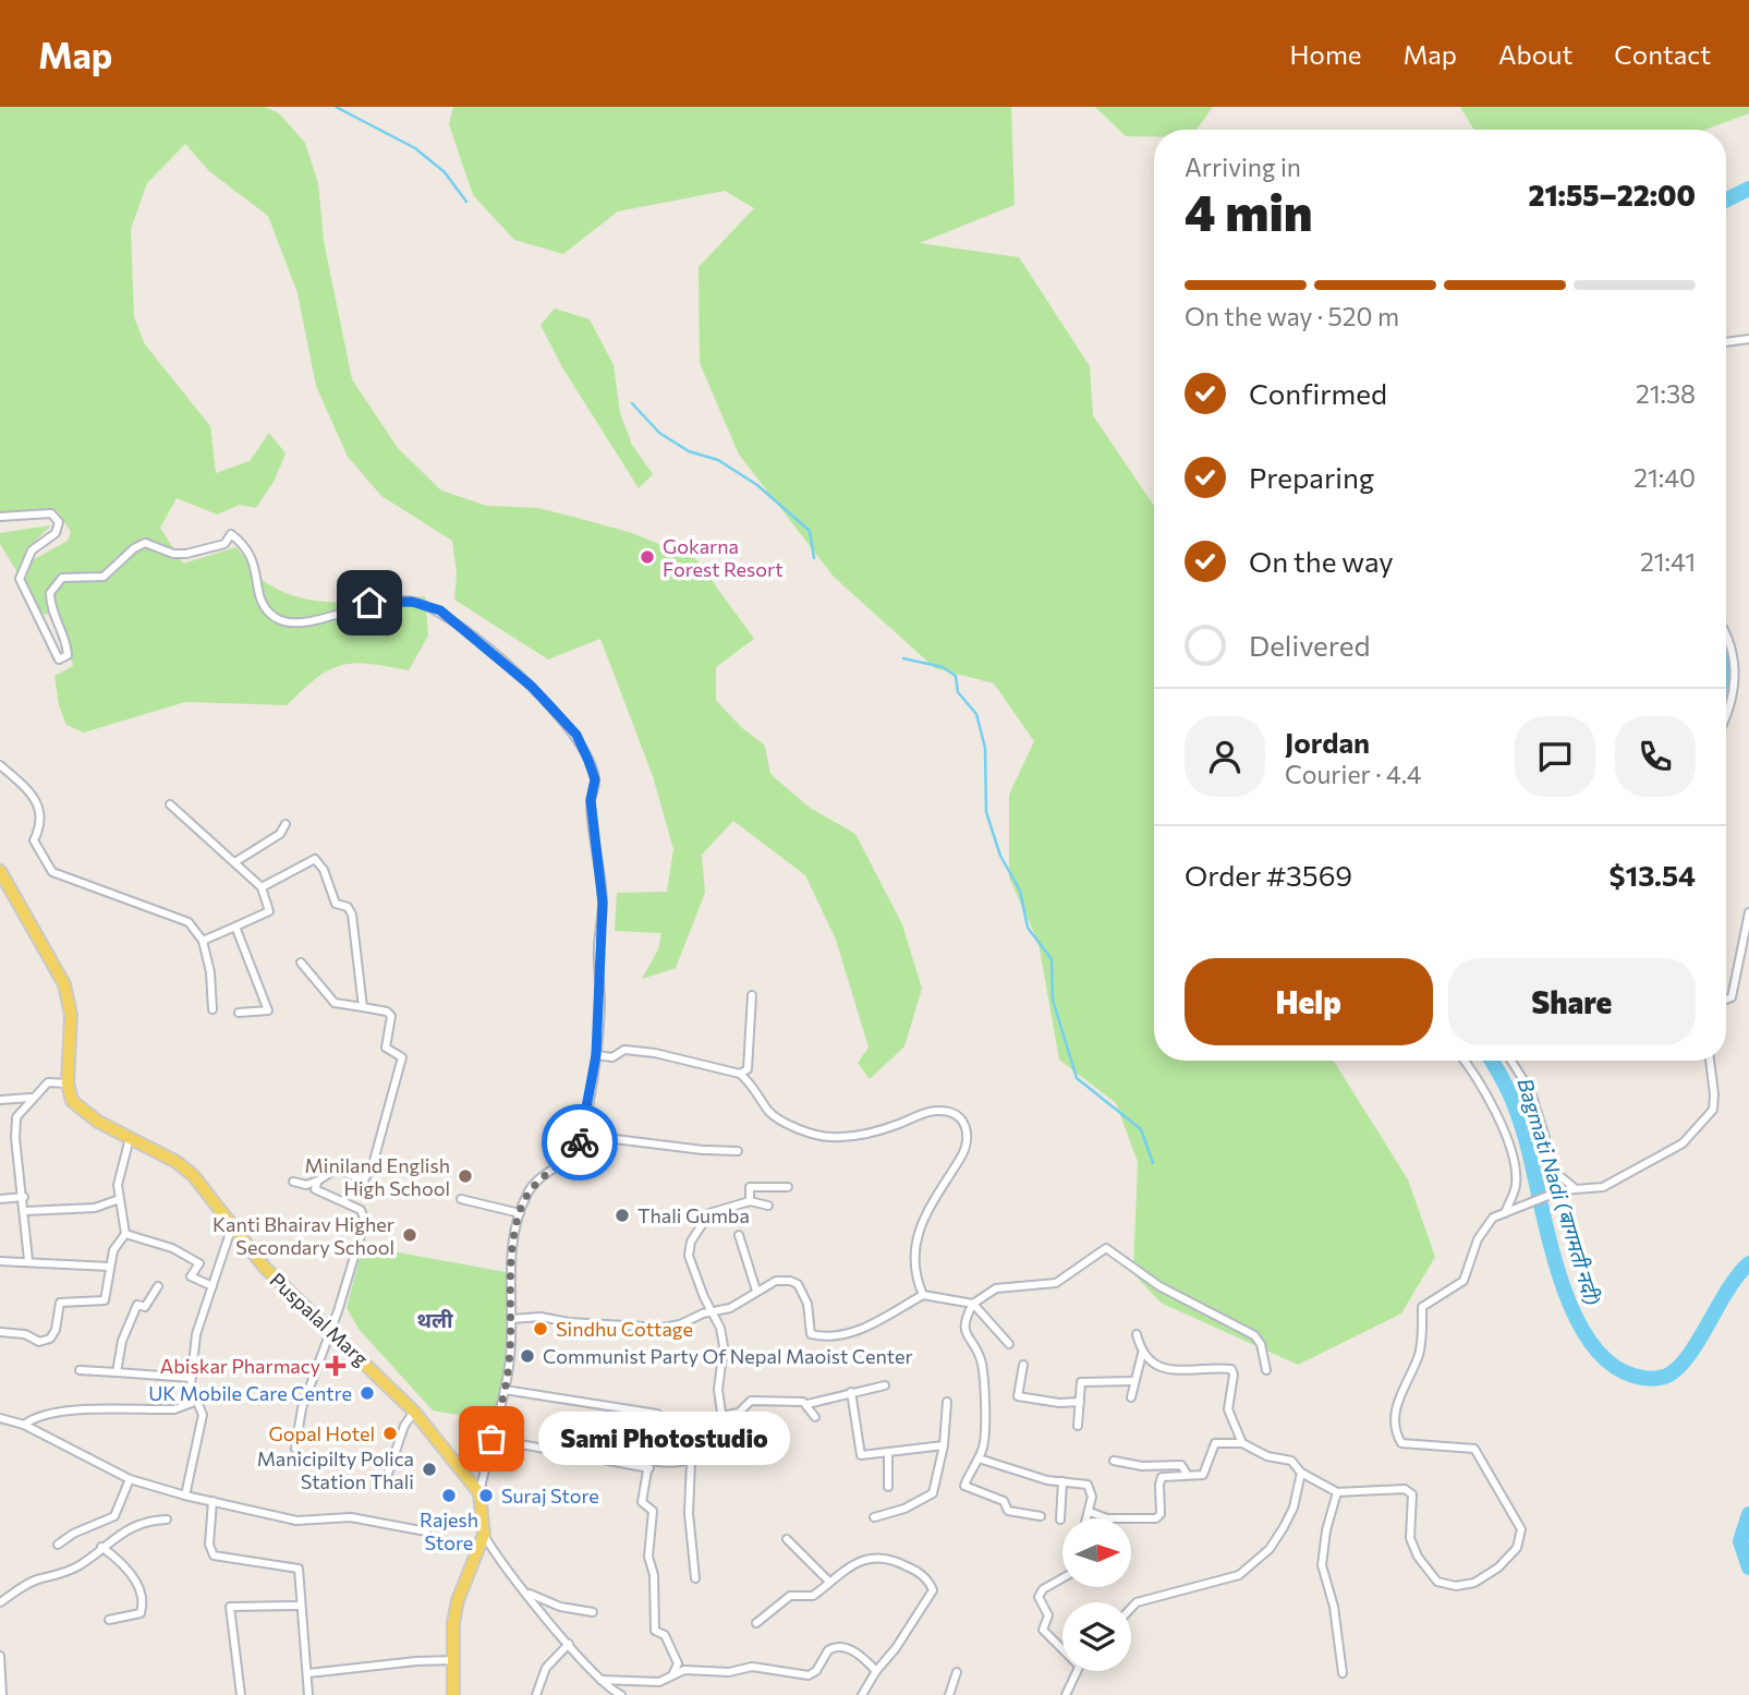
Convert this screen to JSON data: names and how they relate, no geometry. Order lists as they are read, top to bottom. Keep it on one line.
{"streets":{"main road":["Puspalal Marg"]},"districts":["थली"],"water":["Bagmati Nadi (बागमती नदी)"],"places":{"other":["Gokarna Forest Resort","Miniland English High School","Thali Gumba","Kanti Bhairav Higher Secondary School","Sindhu Cottage","Communist Party Of Nepal Maoist Center","UK Mobile Care Centre","Gopal Hotel","Sami Photostudio","Manicipilty Polica Station Thali","Rajesh Store","Suraj Store"],"health":["Abiskar Pharmacy"]},"north":"right","page":{"header":"Map","nav":["Home","Map","About","Contact"],"heading":["4 min","Arriving in","21:55–22:00"],"panel":["Jordan","Courier · 4.4","Order #3569","$13.54"],"bar":"On the way · 520 m","list":[["Confirmed","21:38"],["Preparing","21:40"],["On the way","21:41"],"Delivered"],"buttons":["Help","Share"],"bubble":"Sami Photostudio"}}
